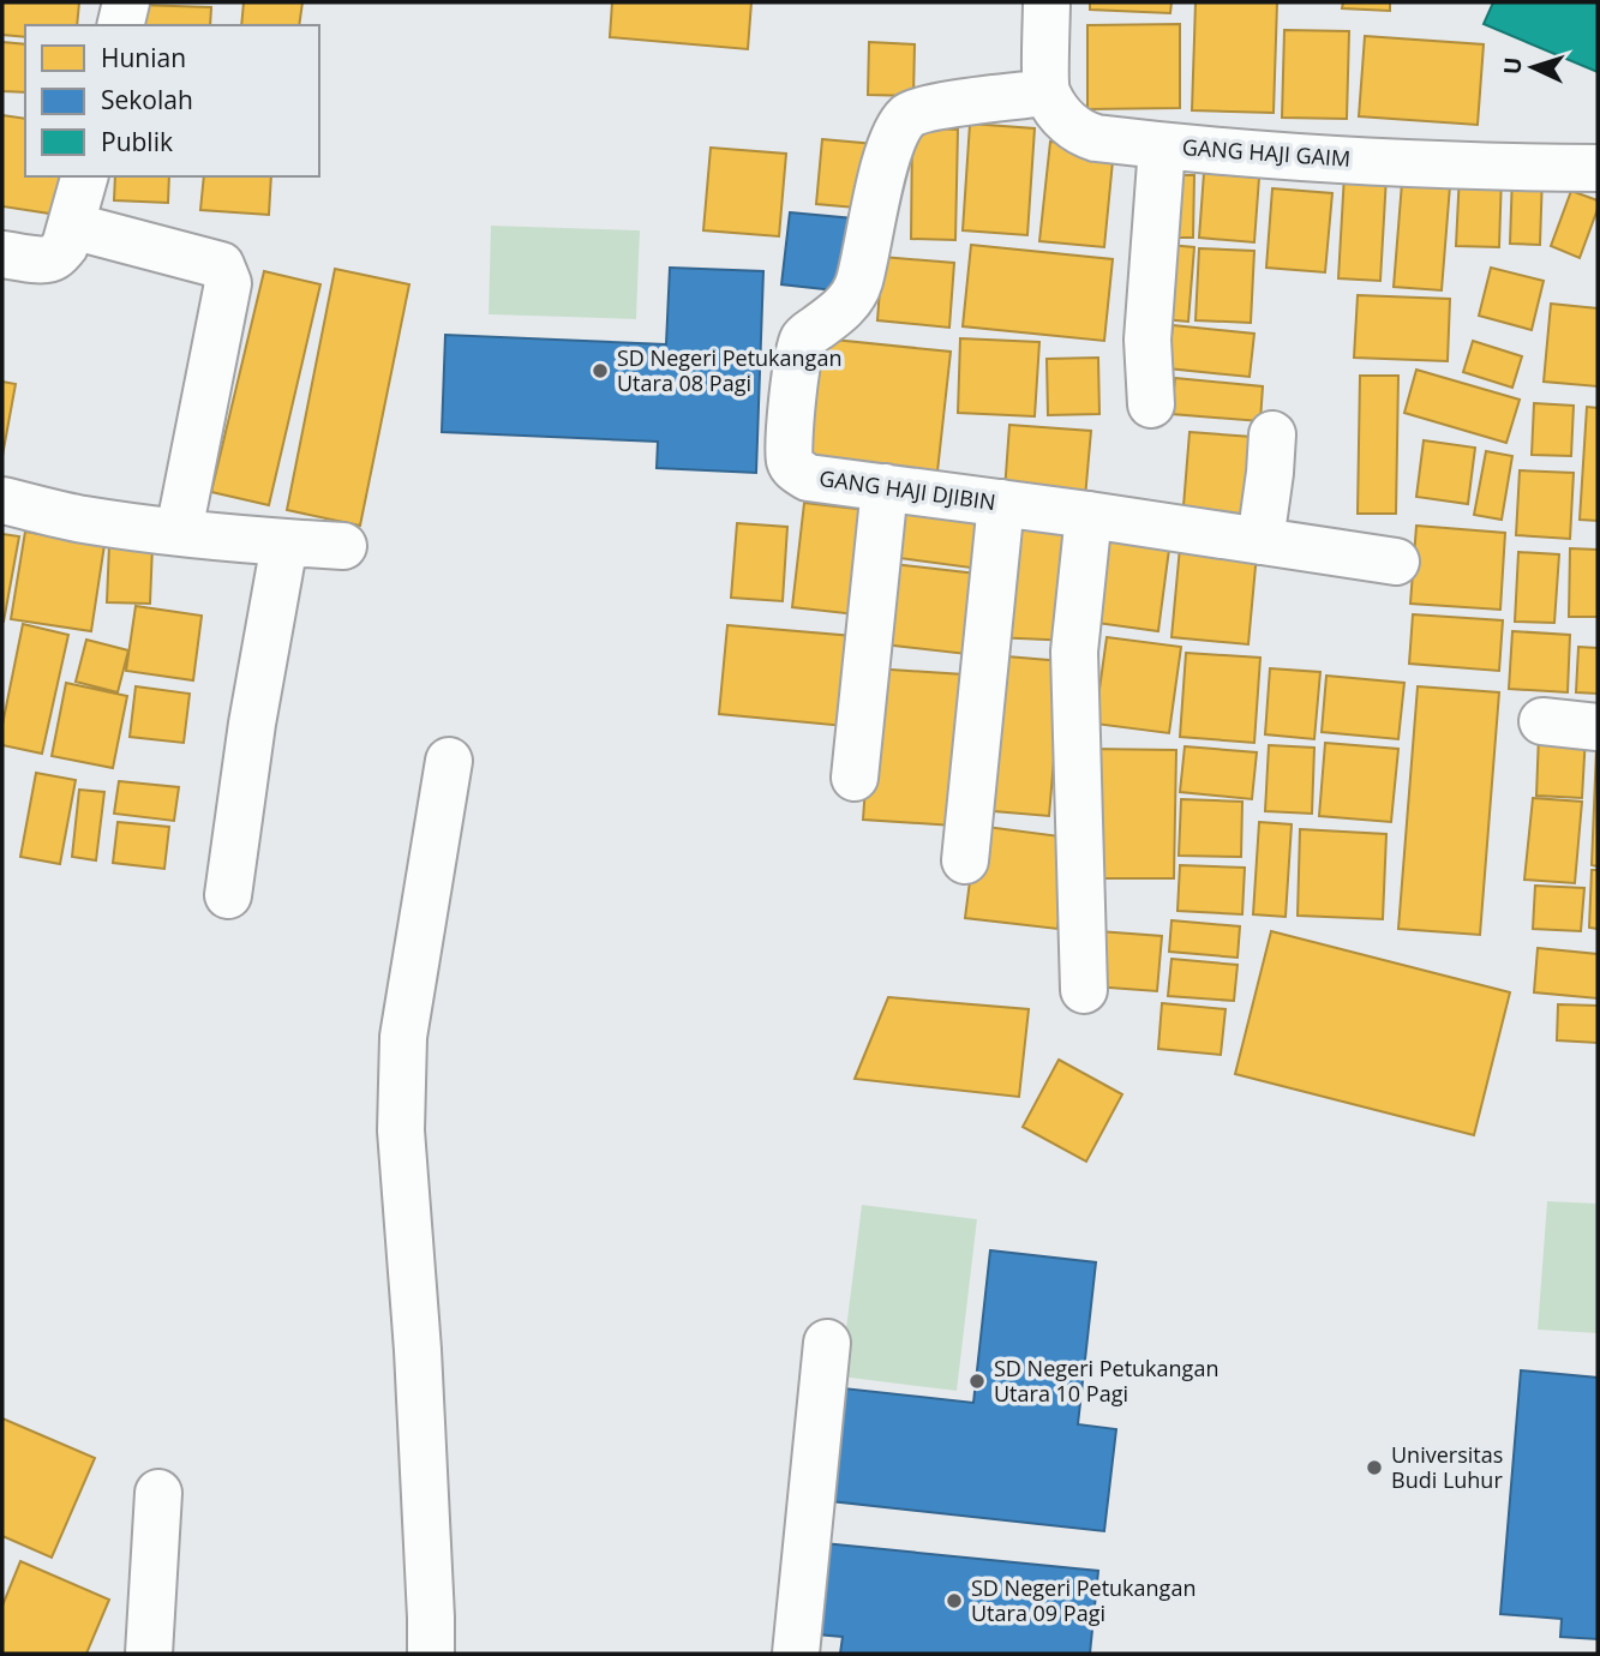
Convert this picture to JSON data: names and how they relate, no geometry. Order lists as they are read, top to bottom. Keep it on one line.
{"streets":{"street":["GANG HAJI GAIM","GANG HAJI DJIBIN"]},"crossings":[["GANG HAJI GAIM","GANG HAJI DJIBIN"]],"places":["SD Negeri Petukangan Utara 08 Pagi","SD Negeri Petukangan Utara 10 Pagi","Universitas Budi Luhur","SD Negeri Petukangan Utara 09 Pagi"],"legend":["Hunian","Sekolah","Publik"],"north":"left"}
